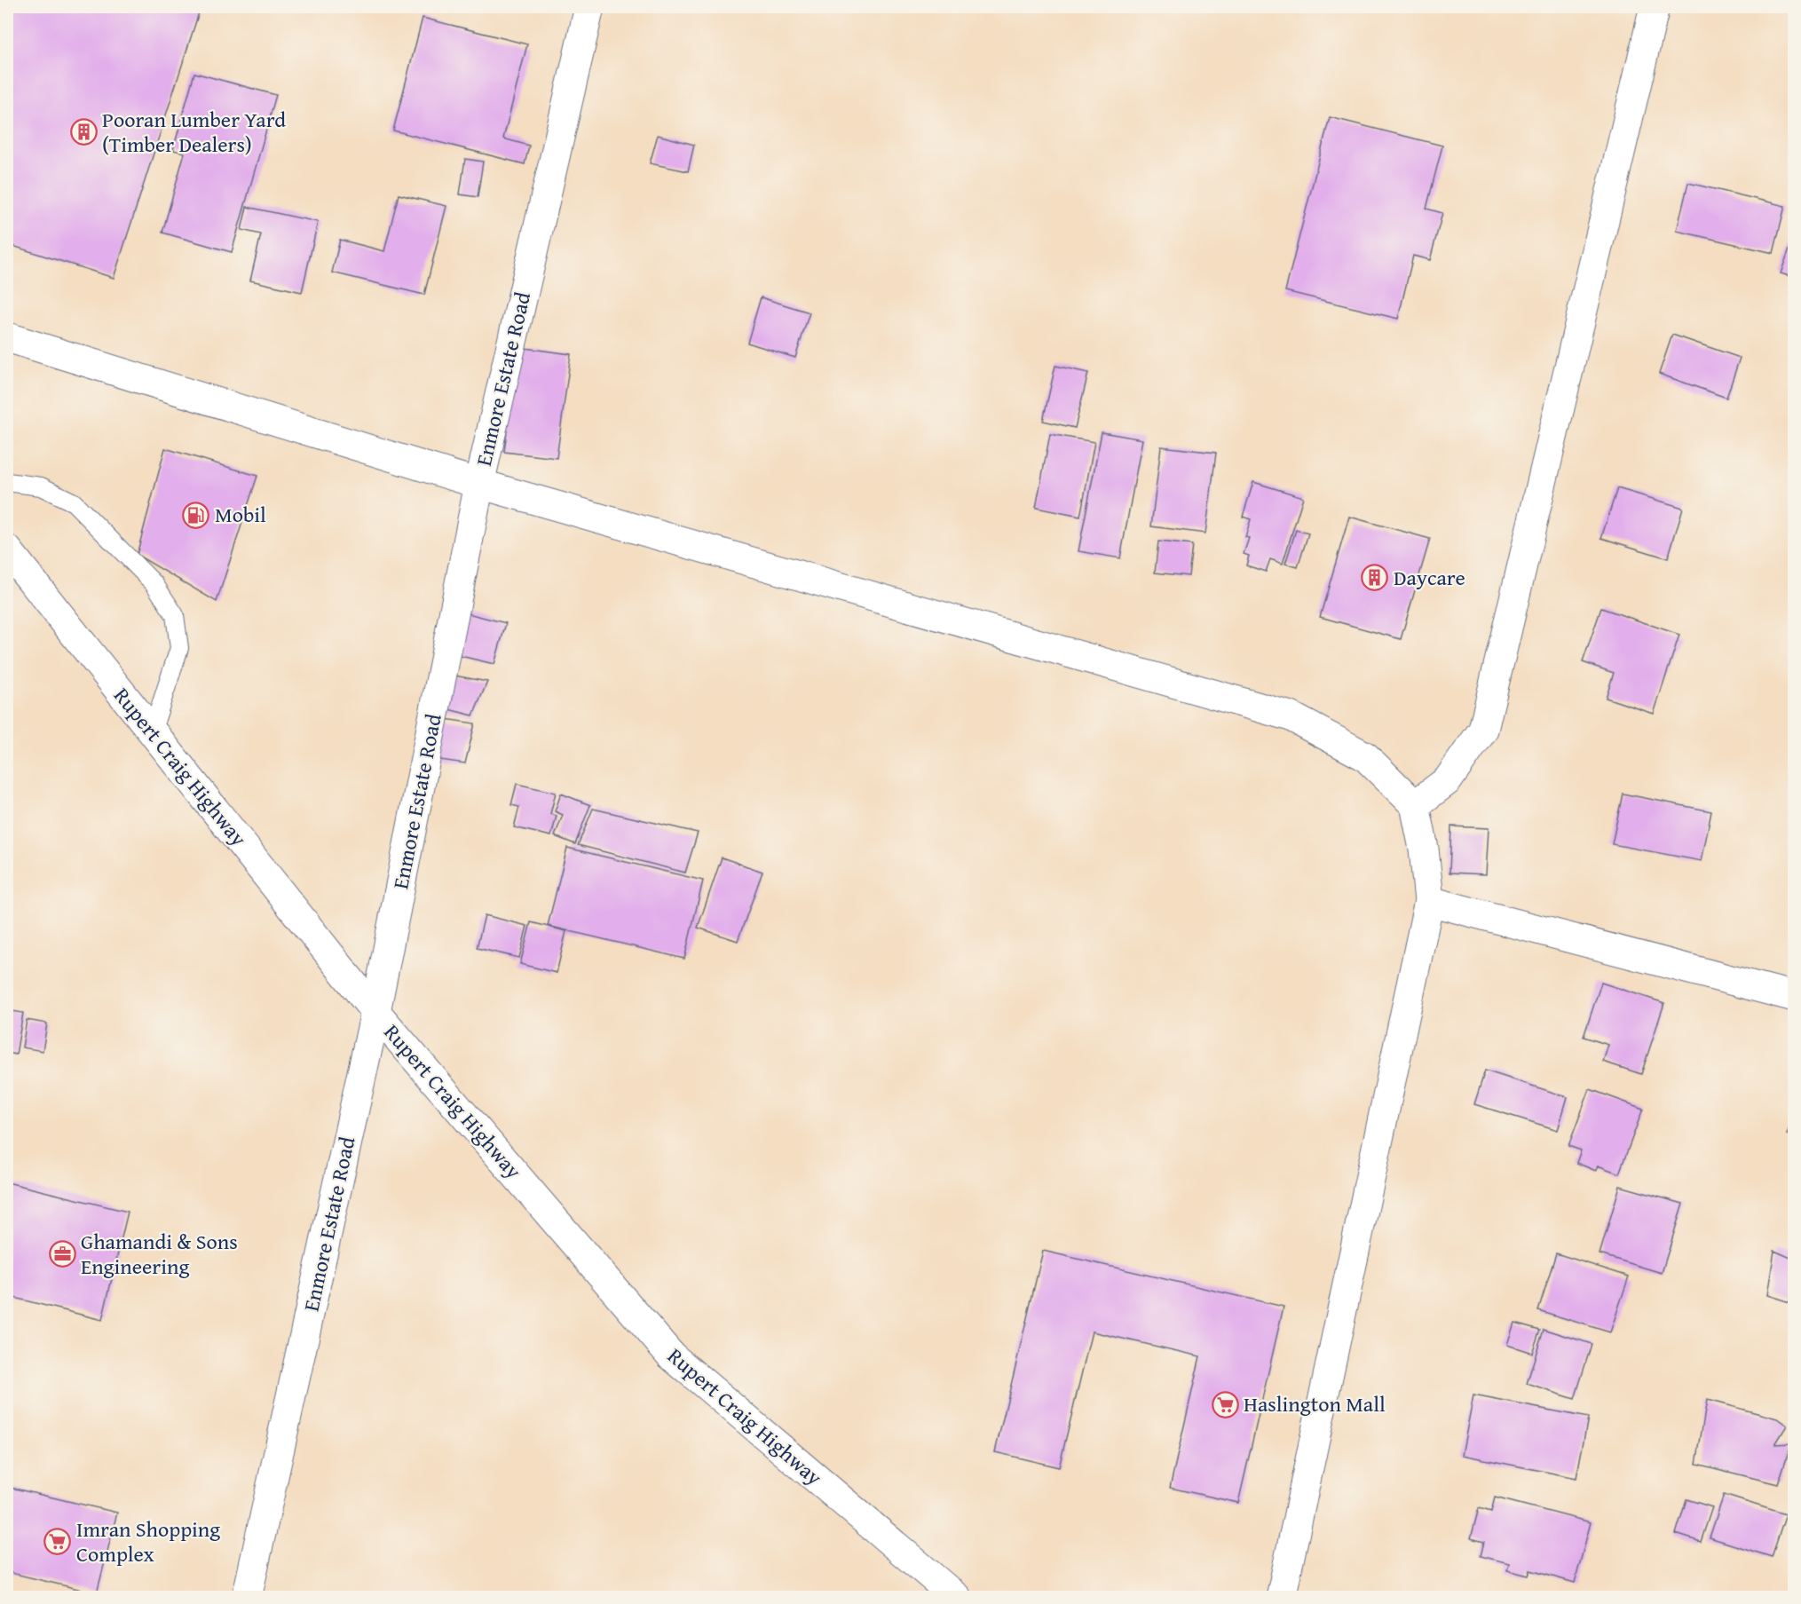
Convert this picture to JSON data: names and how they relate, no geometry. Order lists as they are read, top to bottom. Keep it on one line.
{"streets":{"street":["Enmore Estate Road","Rupert Craig Highway"]},"crossings":[["Enmore Estate Road","Rupert Craig Highway"]],"places":{"building":["Pooran Lumber Yard (Timber Dealers)","Daycare"],"fuel station":["Mobil"],"office":["Ghamandi & Sons Engineering"],"supermarket":["Haslington Mall","Imran Shopping Complex"]}}
